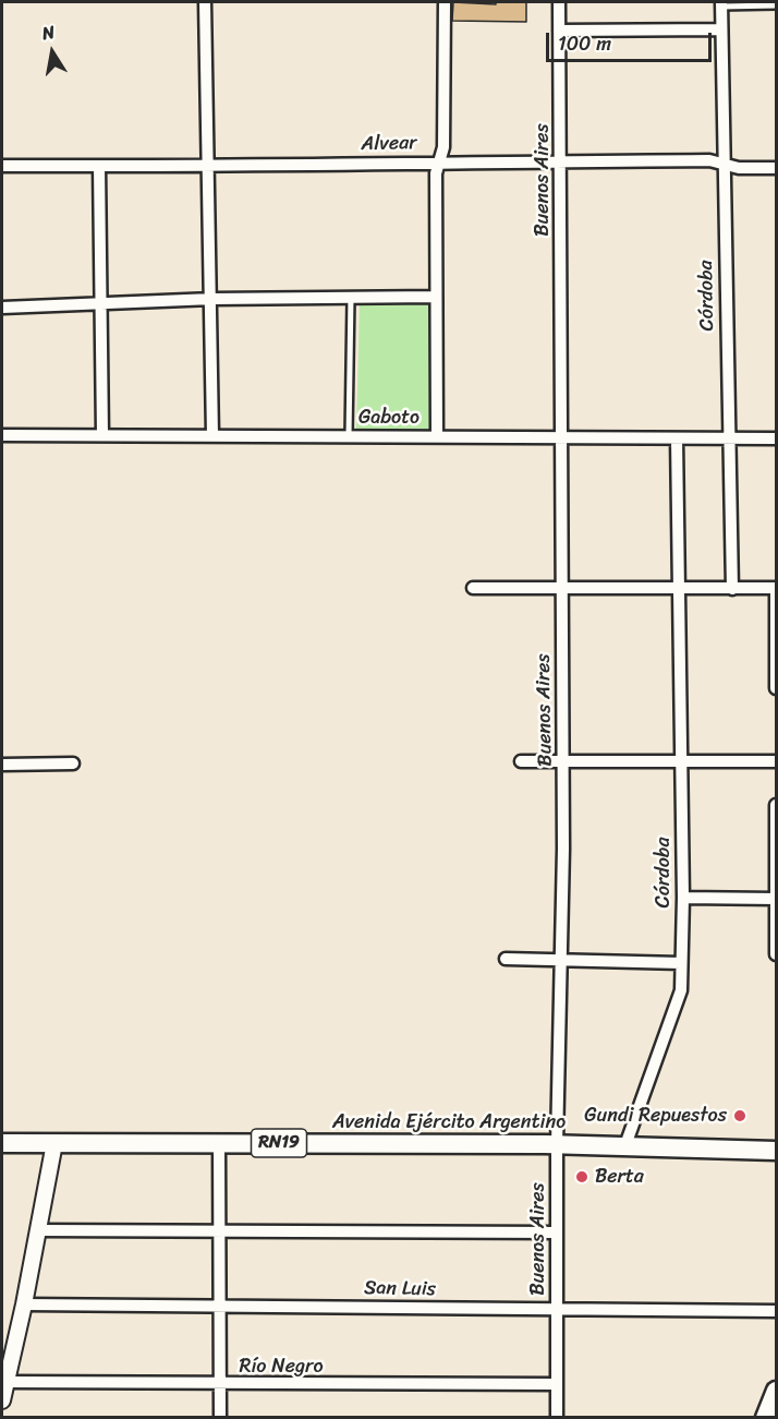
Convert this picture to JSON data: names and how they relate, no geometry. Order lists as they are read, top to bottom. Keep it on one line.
{"streets":{"main road":["Avenida Ejército Argentino","RN19"],"street":["Alvear","Buenos Aires","Córdoba","Gaboto","San Luis","Río Negro"]},"crossings":[["Alvear","Buenos Aires"],["Alvear","Córdoba"],["Buenos Aires","Gaboto"],["Buenos Aires","Avenida Ejército Argentino"],["Buenos Aires","San Luis"],["Buenos Aires","Río Negro"],["Córdoba","Gaboto"],["Córdoba","Avenida Ejército Argentino"]],"places":["Gundi Repuestos","Berta"],"scale_bar":"100 m","north":"top"}
